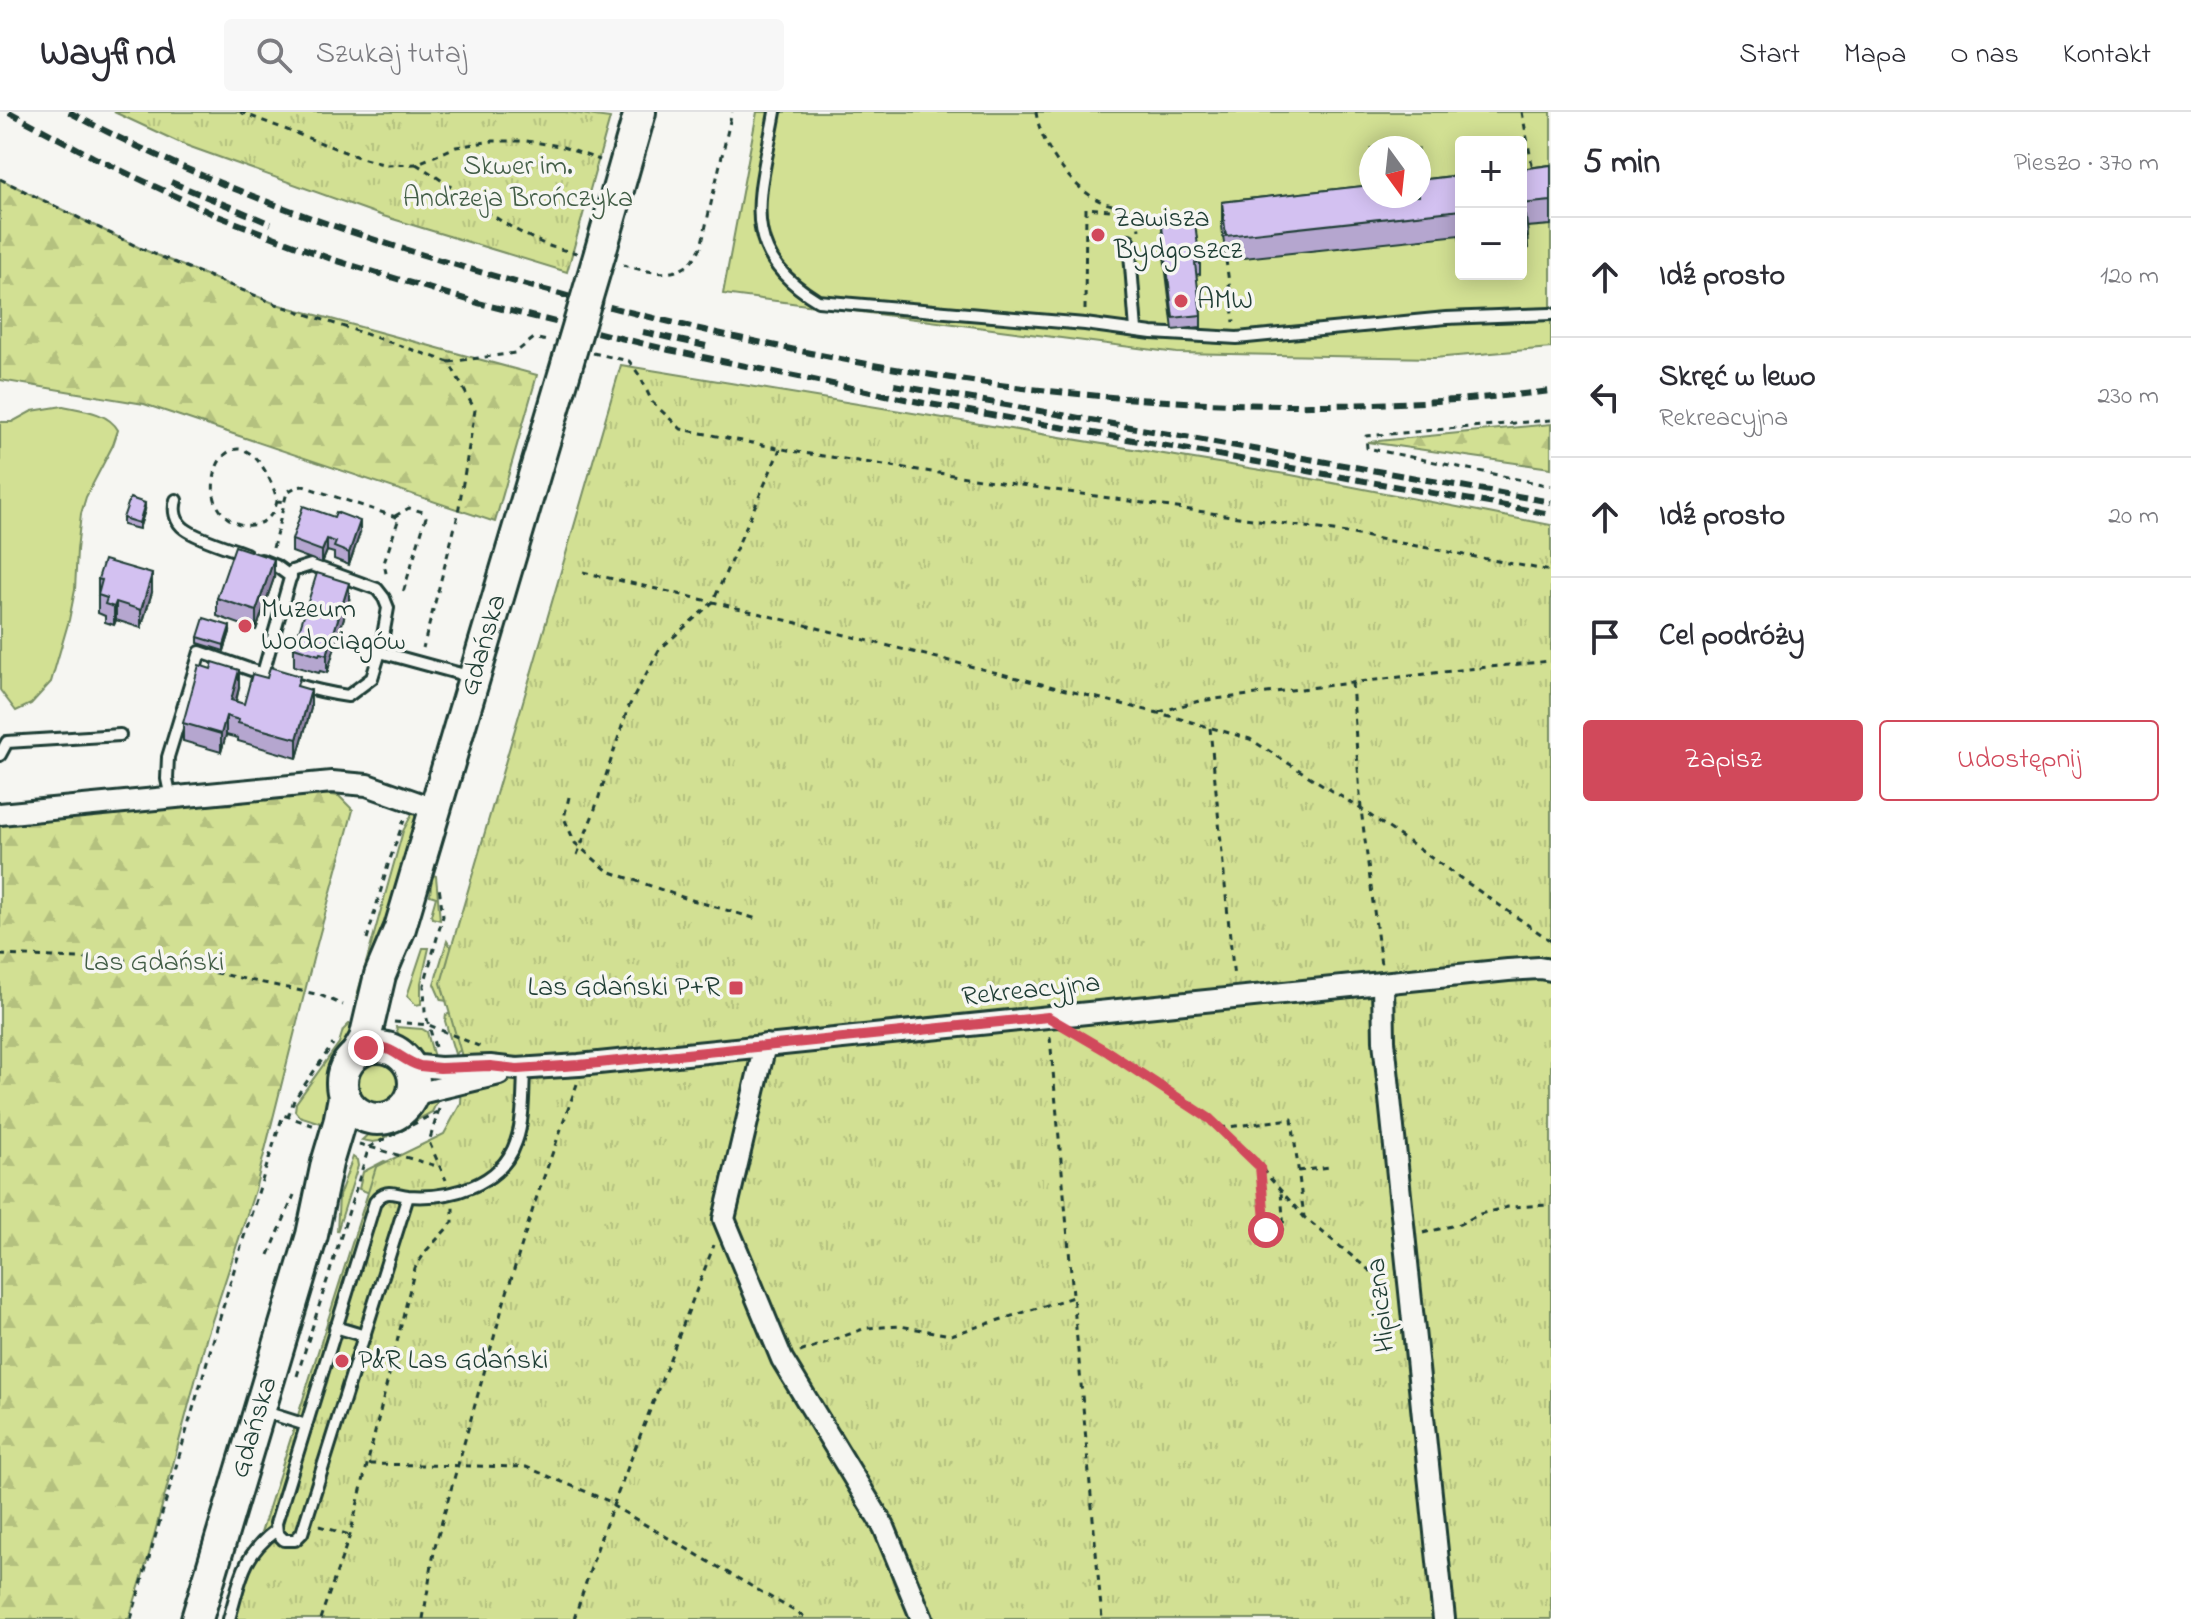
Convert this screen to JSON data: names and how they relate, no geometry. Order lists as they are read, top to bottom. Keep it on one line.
{"streets":{"main road":["Gdańska"],"street":["Rekreacyjna","Hipiczna"]},"crossings":[["Gdańska","Rekreacyjna"],["Rekreacyjna","Hipiczna"]],"parks":["Skwer im. Andrzeja Brończyka","Las Gdański"],"places":{"other":["Zawisza Bydgoszcz","AMW","Muzeum Wodociągów","P&R Las Gdański"],"transit":["Las Gdański P+R"]},"north":"bottom","page":{"header":"Wayfind","search":"Szukaj tutaj","nav":["Start","Mapa","O nas","Kontakt"],"heading":["5 min","Pieszo · 370 m"],"map_buttons":["+","−"],"list":[["Idź prosto","120 m"],["Skręć w lewo","Rekreacyjna","230 m"],["Idź prosto","20 m"],"Cel podróży"],"buttons":["Zapisz","Udostępnij"]}}
